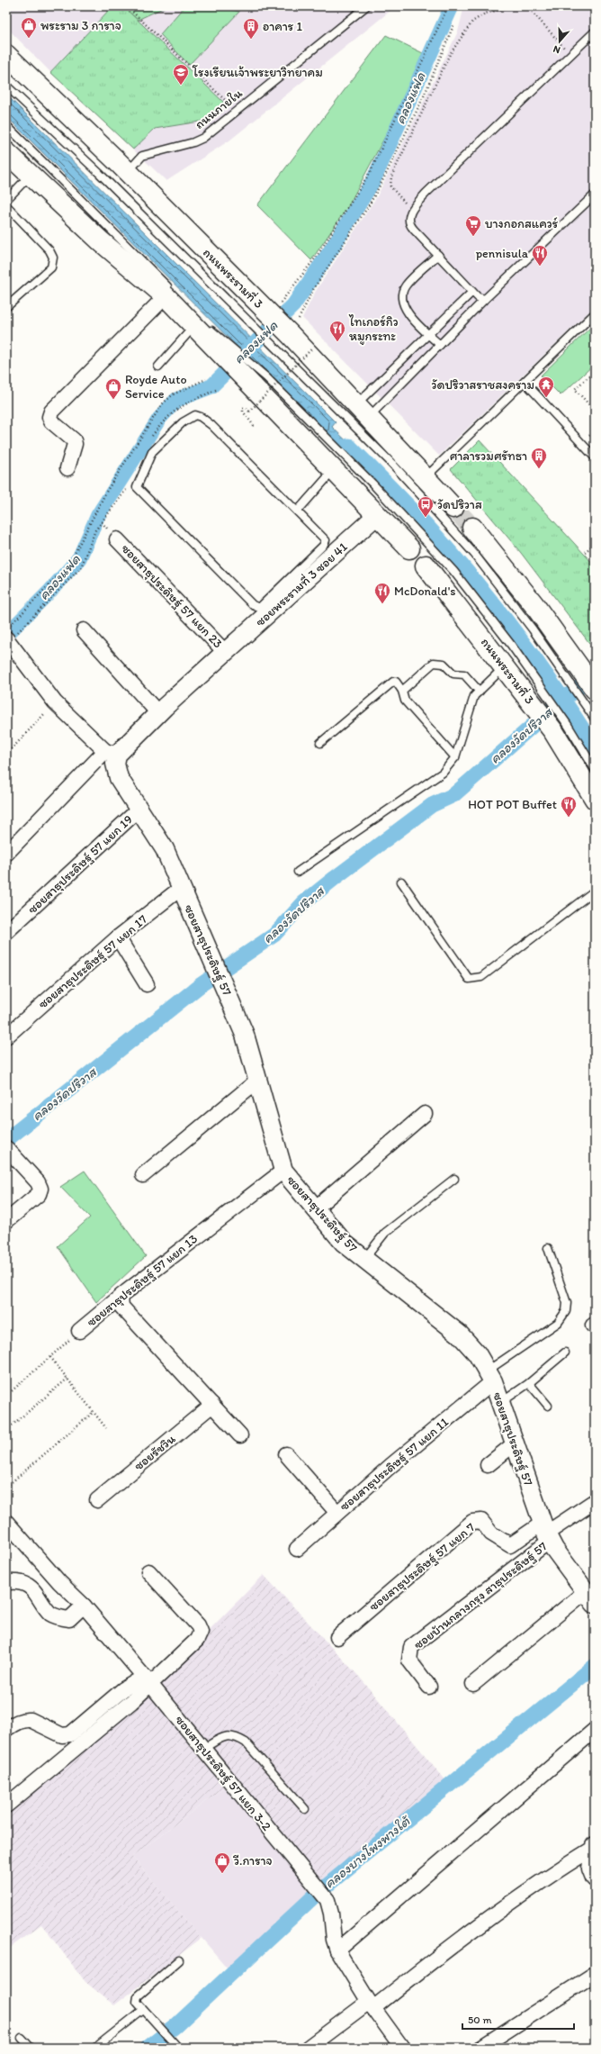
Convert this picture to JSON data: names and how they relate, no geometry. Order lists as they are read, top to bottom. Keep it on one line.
{"streets":{"main road":["ถนนพระรามที่ 3"],"street":["ซอยพระรามที่ 3 ซอย 41","ซอยสาธุประดิษฐ์ 57 แยก 23","ซอยสาธุประดิษฐ์ 57 แยก 19","ซอยสาธุประดิษฐ์ 57","ซอยสาธุประดิษฐ์ 57 แยก 17","ซอยสาธุประดิษฐ์ 57 แยก 13","ซอยรัชวิน","ซอยสาธุประดิษฐ์ 57 แยก 11","ซอยสาธุประดิษฐ์ 57 แยก 7","ซอยบ้านกลางกรุง สาธุประดิษฐ์ 57","ซอยสาธุประดิษฐ์ 57 แยก 3-2"],"lane":["ถนนภายใน"]},"crossings":[["ถนนภายใน","ถนนพระรามที่ 3"],["ซอยพระรามที่ 3 ซอย 41","ซอยสาธุประดิษฐ์ 57 แยก 23"],["ซอยสาธุประดิษฐ์ 57 แยก 19","ซอยสาธุประดิษฐ์ 57"],["ซอยสาธุประดิษฐ์ 57","ซอยสาธุประดิษฐ์ 57 แยก 17"],["ซอยสาธุประดิษฐ์ 57","ซอยสาธุประดิษฐ์ 57 แยก 13"],["ซอยสาธุประดิษฐ์ 57","ซอยสาธุประดิษฐ์ 57 แยก 11"],["ซอยสาธุประดิษฐ์ 57","ซอยสาธุประดิษฐ์ 57 แยก 7"],["ซอยสาธุประดิษฐ์ 57","ซอยบ้านกลางกรุง สาธุประดิษฐ์ 57"],["ซอยสาธุประดิษฐ์ 57 แยก 7","ซอยบ้านกลางกรุง สาธุประดิษฐ์ 57"]],"water":["คลองแฟด","คลองวัดปริวาส","คลองบางโพงพางใต้"],"places":{"shop":["พระราม 3 การาจ","Royde Auto Service","วี.การาจ"],"building":["อาคาร 1","ศาลารวมศรัทธา"],"school or university":["โรงเรียนเจ้าพระยาวิทยาคม"],"supermarket":["บางกอกสแควร์"],"restaurant":["pennisula","ไทเกอร์กิว หมูกระทะ","McDonald's","HOT POT Buffet"],"temple":["วัดปริวาสราชสงคราม"],"bus stop":["วัดปริวาส"]},"scale_bar":"50 m","north":"bottom"}
